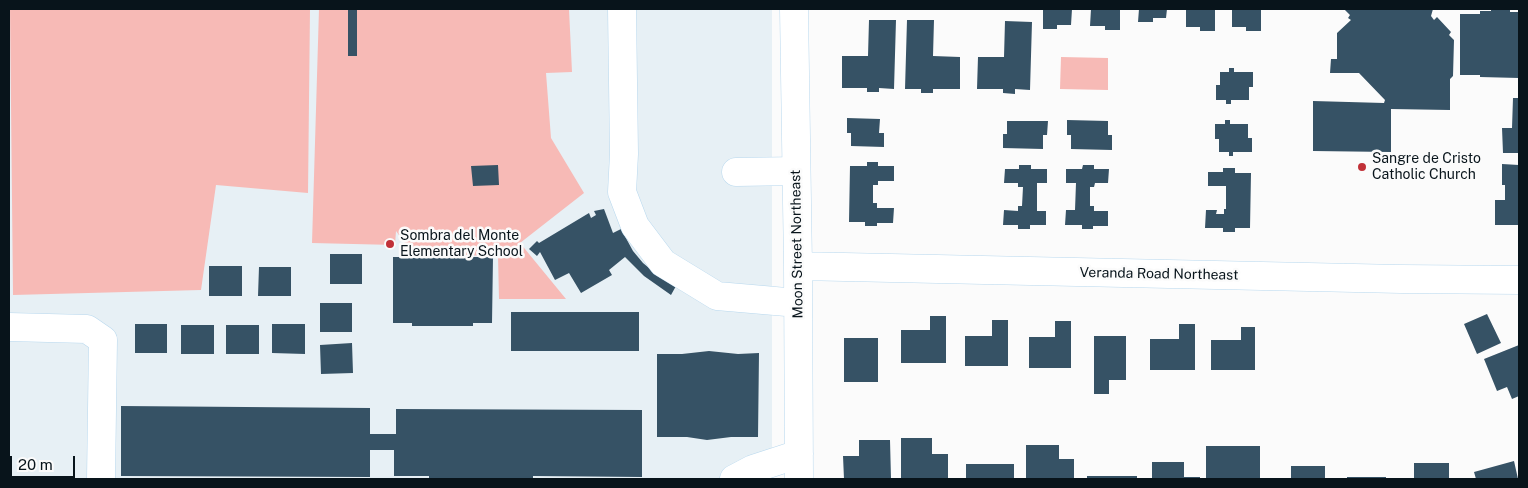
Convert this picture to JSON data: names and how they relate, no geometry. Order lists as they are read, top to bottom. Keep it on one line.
{"streets":{"street":["Moon Street Northeast","Veranda Road Northeast"]},"crossings":[["Moon Street Northeast","Veranda Road Northeast"]],"places":["Sangre de Cristo Catholic Church","Sombra del Monte Elementary School"],"scale_bar":"20 m"}
